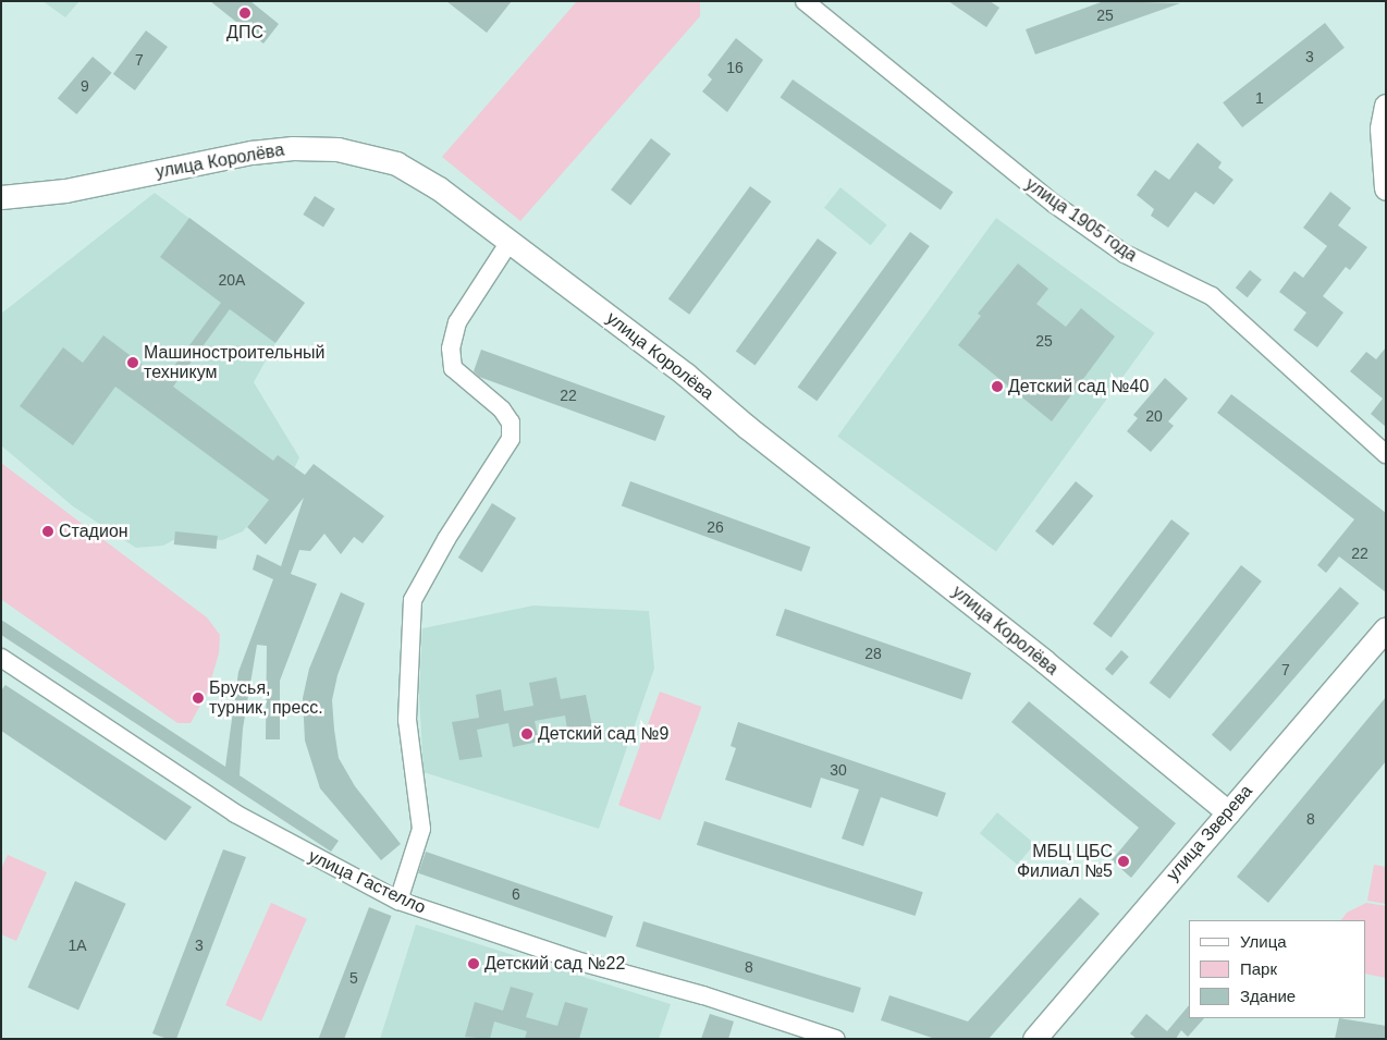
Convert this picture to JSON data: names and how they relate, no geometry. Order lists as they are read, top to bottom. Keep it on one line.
{"streets":{"main road":["улица Королёва","улица Зверева"],"street":["улица 1905 года","улица Гастелло"]},"crossings":[["улица Королёва","улица Зверева"]],"places":["ДПС","Машиностроительный техникум","Детский сад №40","Стадион","Брусья, турник, пресс.","Детский сад №9","МБЦ ЦБС Филиал №5","Детский сад №22"],"house_numbers":["25","3","7","16","9","1","20А","25","22","20","26","22","28","7","30","8","6","1А","3","8","5"],"legend":["Улица","Парк","Здание"]}
